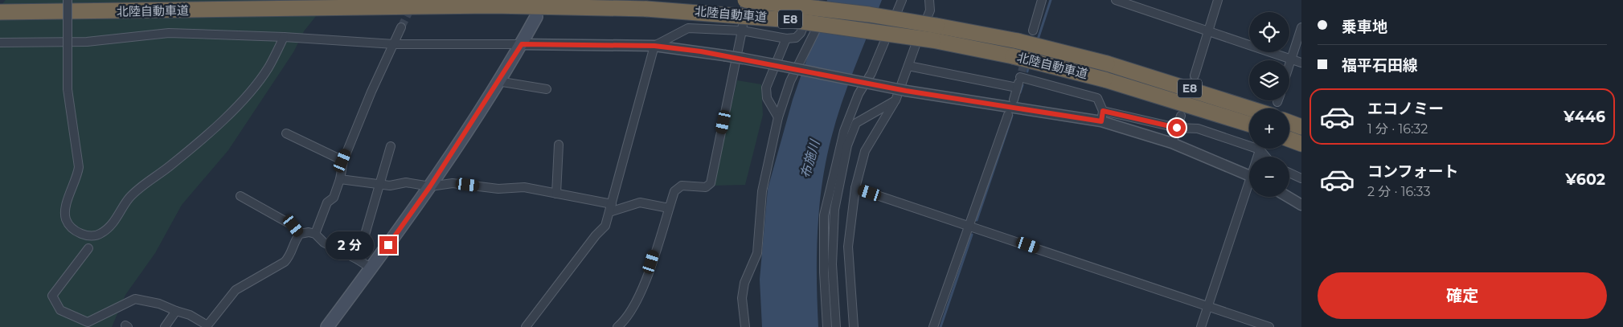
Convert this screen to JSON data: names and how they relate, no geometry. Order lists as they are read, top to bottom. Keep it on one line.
{"streets":{"highway":["北陸自動車道","E8"]},"water":["布施川"],"page":{"banner":["乗車地","福平石田線"],"map_buttons":["+","−"],"list":[{"name":"エコノミー","note":"1 分 · 16:32","value":"¥446"},{"name":"コンフォート","note":"2 分 · 16:33","value":"¥602"}],"bubble":"2 分","buttons":"確定"}}
